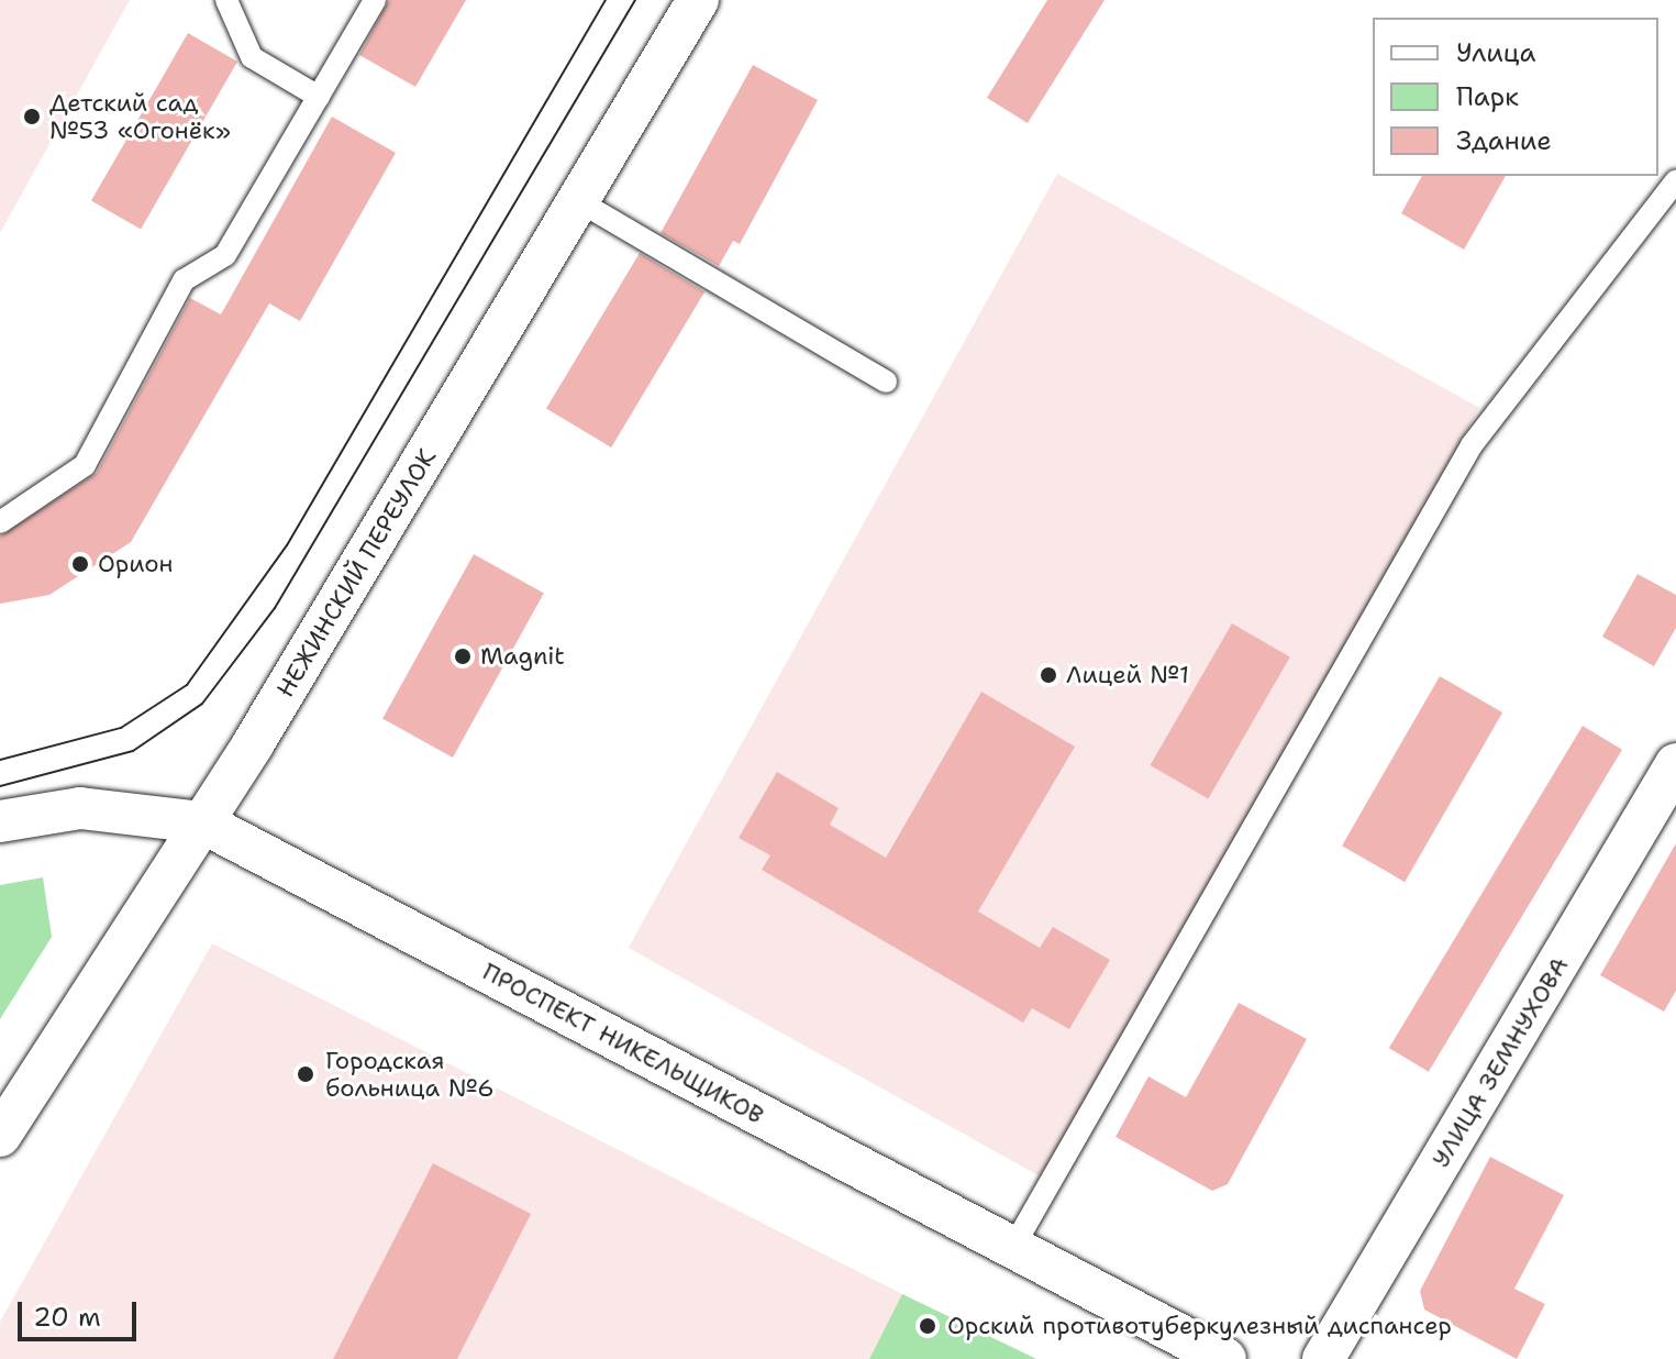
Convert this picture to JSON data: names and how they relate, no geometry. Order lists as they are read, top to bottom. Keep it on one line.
{"streets":{"street":["НЕЖИНСКИЙ ПЕРЕУЛОК","ПРОСПЕКТ НИКЕЛЬЩИКОВ","УЛИЦА ЗЕМНУХОВА"]},"crossings":[["НЕЖИНСКИЙ ПЕРЕУЛОК","ПРОСПЕКТ НИКЕЛЬЩИКОВ"]],"places":["Детский сад №53 «Огонёк»","Орион","Magnit","Лицей №1","Городская больница №6","Орский противотуберкулезный диспансер"],"legend":["Улица","Парк","Здание"],"scale_bar":"20 m"}
